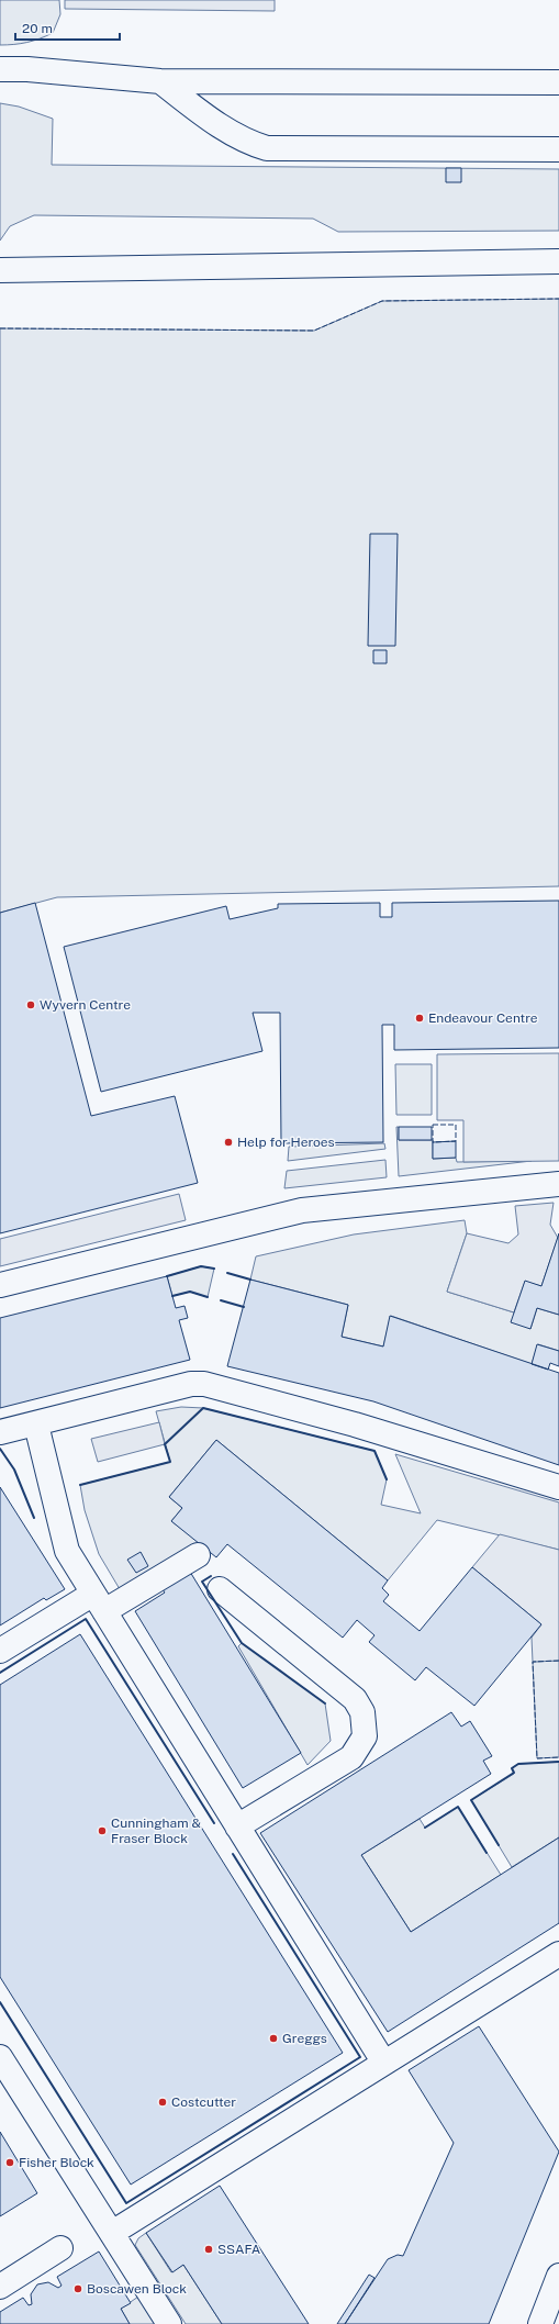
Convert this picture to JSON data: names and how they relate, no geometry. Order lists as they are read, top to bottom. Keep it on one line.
{"places":["Wyvern Centre","Endeavour Centre","Help for Heroes","Cunningham & Fraser Block","Greggs","Costcutter","Fisher Block","SSAFA","Boscawen Block"],"scale_bar":"20 m"}
